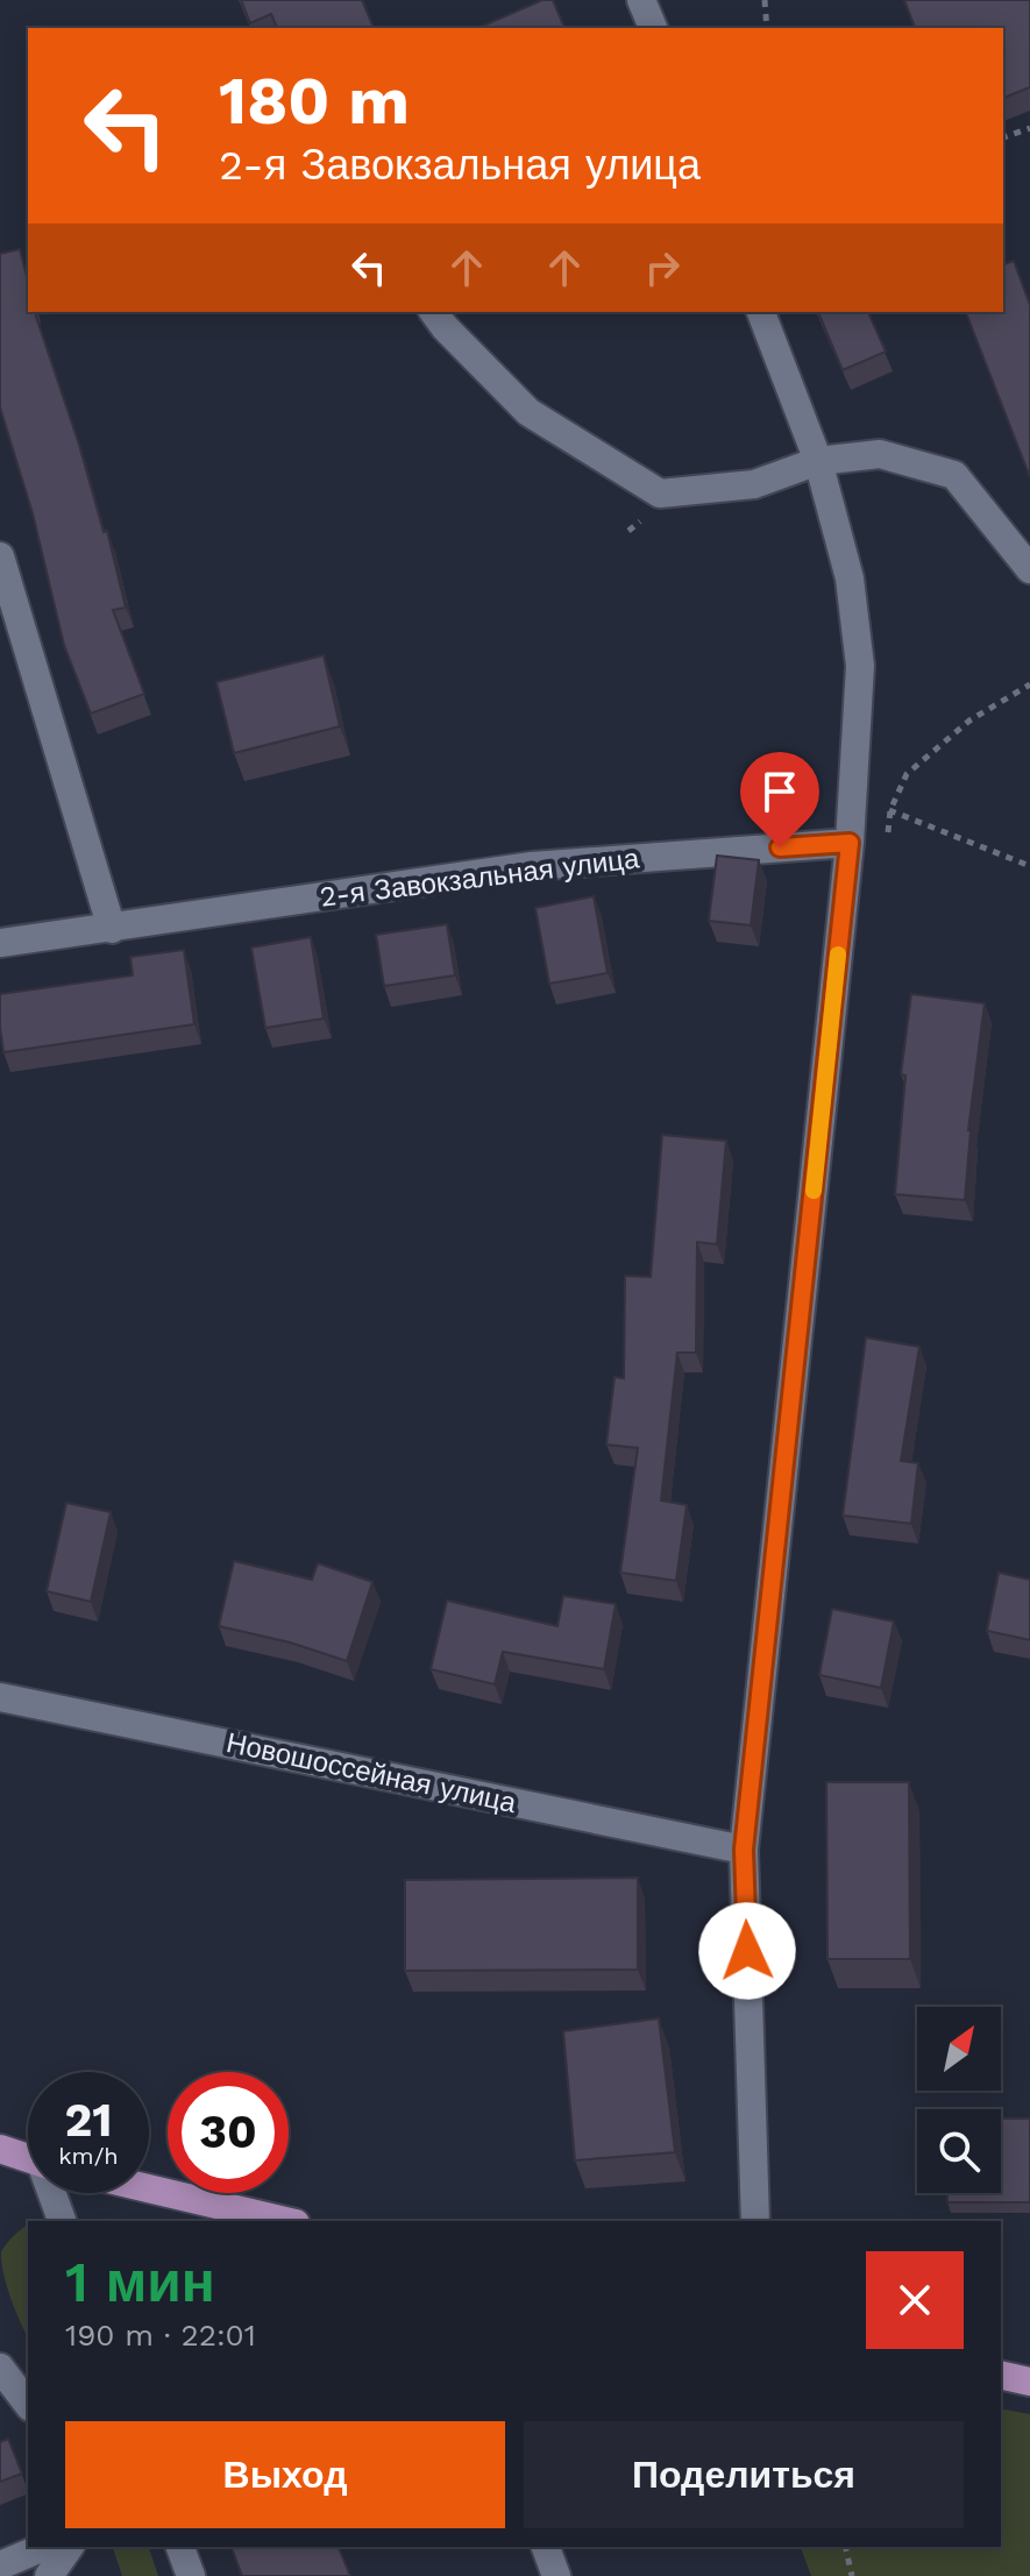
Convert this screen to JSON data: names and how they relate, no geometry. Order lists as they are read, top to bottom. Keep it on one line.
{"streets":{"street":["2-я Завокзальная улица","Новошоссейная улица"]},"north":"top right","page":{"turn":["180 m","2-я Завокзальная улица"],"speed":"21 km/h","limit":"30","heading":["1 мин","190 m · 22:01"],"buttons":["Выход","Поделиться"]}}
